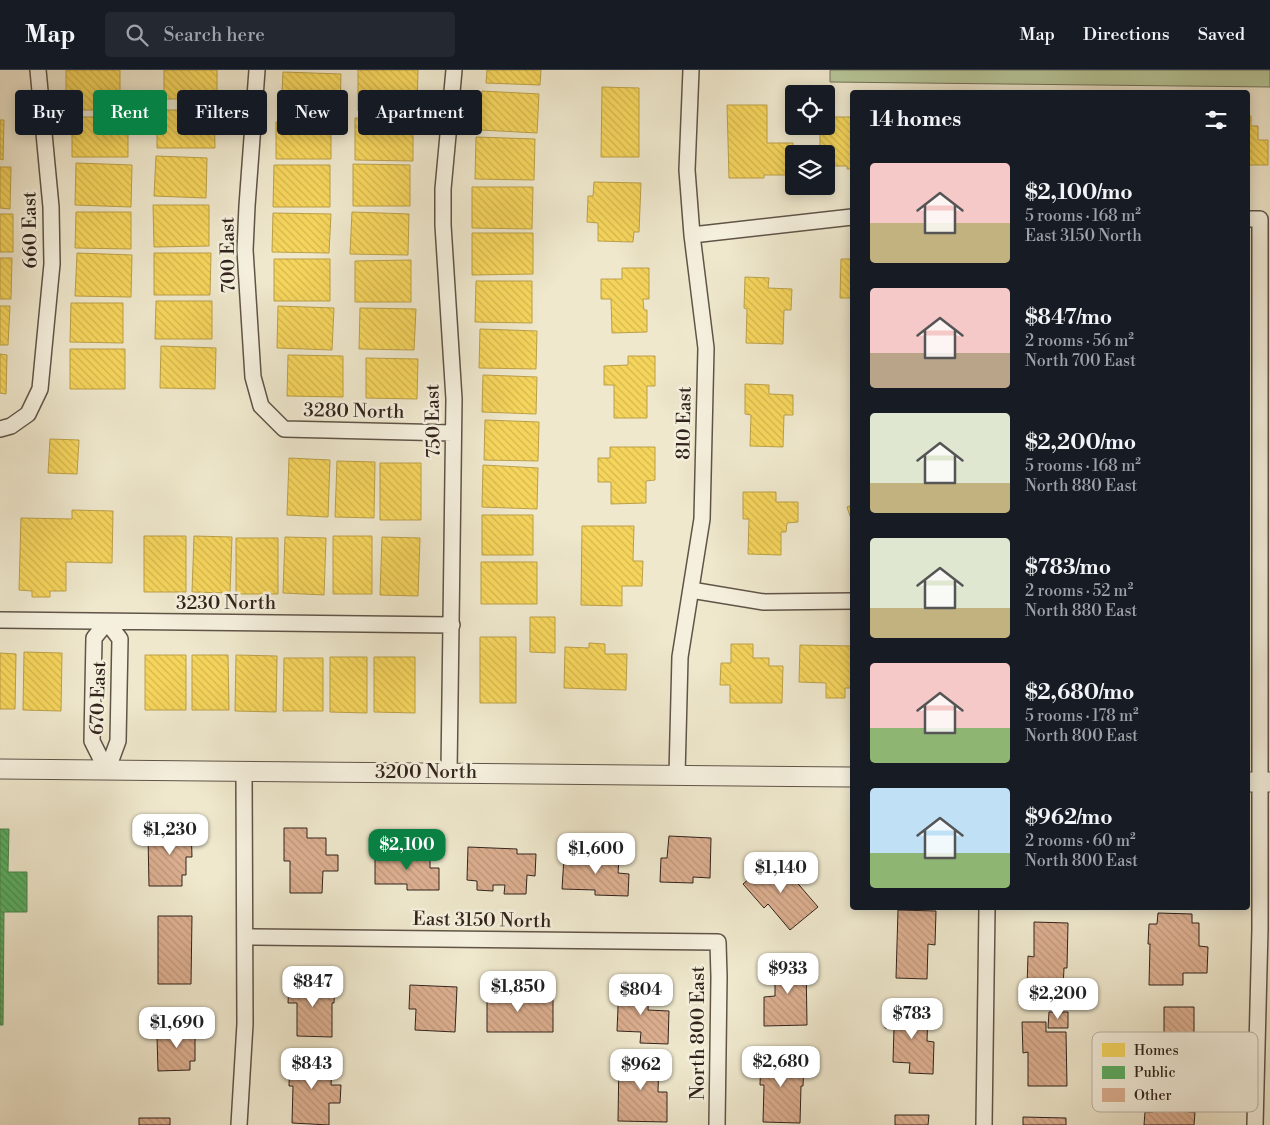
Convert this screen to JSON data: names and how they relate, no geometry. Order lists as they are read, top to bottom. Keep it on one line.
{"streets":{"street":["660 East","700 East","3280 North","750 East","810 East","3230 North","670 East","3200 North","East 3150 North","North 800 East"]},"crossings":[["700 East","3280 North"],["3280 North","750 East"],["750 East","3230 North"],["750 East","3200 North"],["810 East","3200 North"],["3230 North","670 East"],["670 East","3200 North"],["East 3150 North","North 800 East"]],"legend":["Homes","Public","Other"],"page":{"header":"Map","search":"Search here","nav":["Map","Directions","Saved"],"chip":["Buy","Rent","Filters","New","Apartment"],"heading":"14 homes","list":[{"name":"$2,100/mo","note":"5 rooms · 168 m² · East 3150 North"},{"name":"$847/mo","note":"2 rooms · 56 m² · North 700 East"},{"name":"$2,200/mo","note":"5 rooms · 168 m² · North 880 East"},{"name":"$783/mo","note":"2 rooms · 52 m² · North 880 East"},{"name":"$2,680/mo","note":"5 rooms · 178 m² · North 800 East"},{"name":"$962/mo","note":"2 rooms · 60 m² · North 800 East"}],"price":["$1,230","$2,100","$1,600","$1,140","$933","$847","$1,850","$804","$2,200","$783","$1,690","$2,680","$843","$962"]}}
